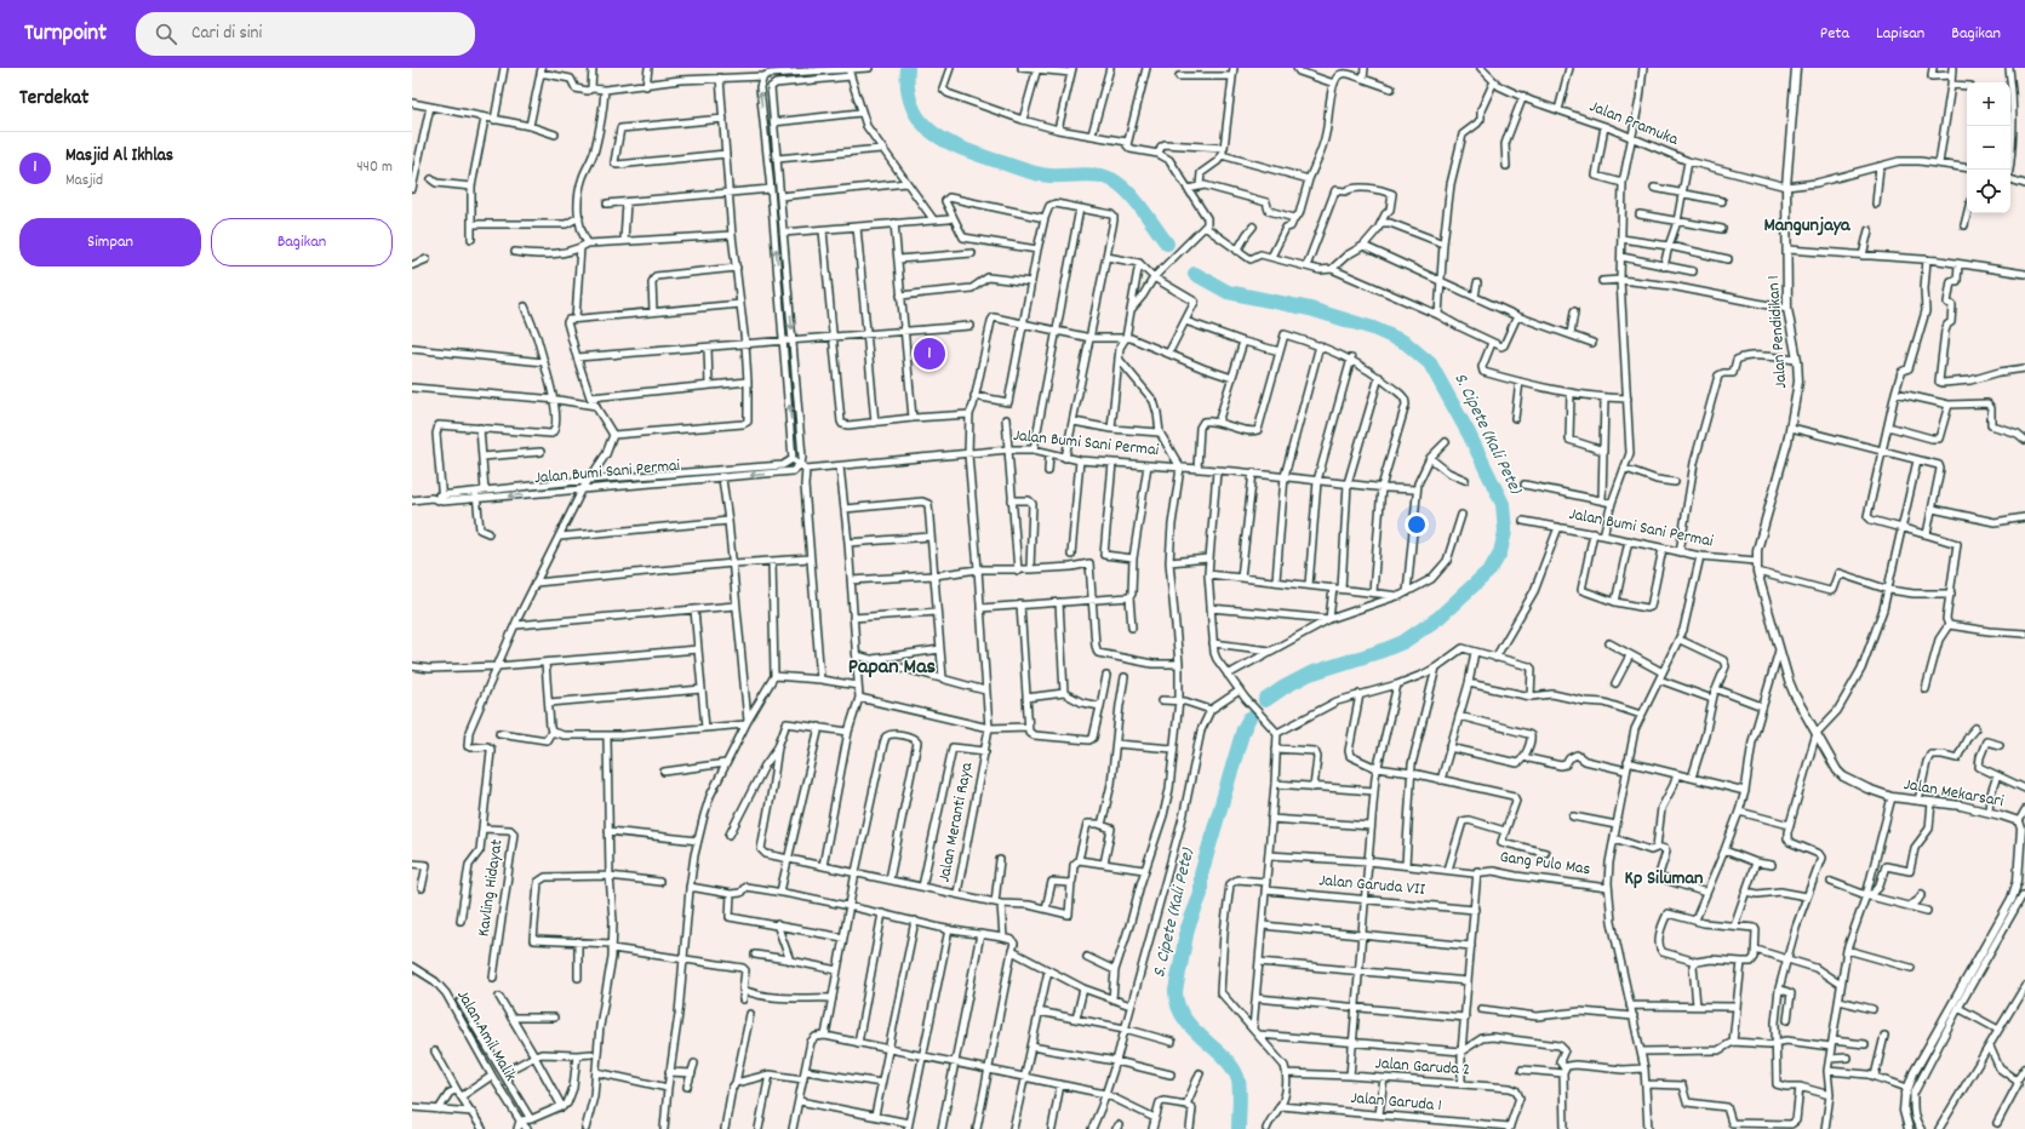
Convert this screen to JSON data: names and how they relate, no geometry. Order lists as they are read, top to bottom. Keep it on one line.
{"streets":{"street":["Jalan Pramuka","Jalan Pendidikan 1","Jalan Bumi Sani Permai","Jalan Mekarsari","Jalan Meranti Raya","Gang Pulo Mas","Jalan Garuda VII","Kavling Hidayat","Jalan Amil Malik","Jalan Garuda 2","Jalan Garuda 1"]},"crossings":[["Jalan Pramuka","Jalan Pendidikan 1"],["Jalan Pendidikan 1","Jalan Bumi Sani Permai"],["Jalan Pendidikan 1","Jalan Mekarsari"],["Jalan Bumi Sani Permai","Jalan Mekarsari"],["Jalan Bumi Sani Permai","Jalan Meranti Raya"],["Jalan Garuda 2","Jalan Garuda 1"]],"districts":["Mangunjaya","Papan Mas","Kp Siluman"],"water":["S. Cipete (Kali Pete)"],"page":{"header":"Turnpoint","search":"Cari di sini","nav":["Peta","Lapisan","Bagikan"],"heading":"Terdekat","map_buttons":["+","−"],"list":[{"mark":"1","name":"Masjid Al Ikhlas","note":"Masjid","value":"440 m"}],"buttons":["Simpan","Bagikan"],"pins":"1"}}
